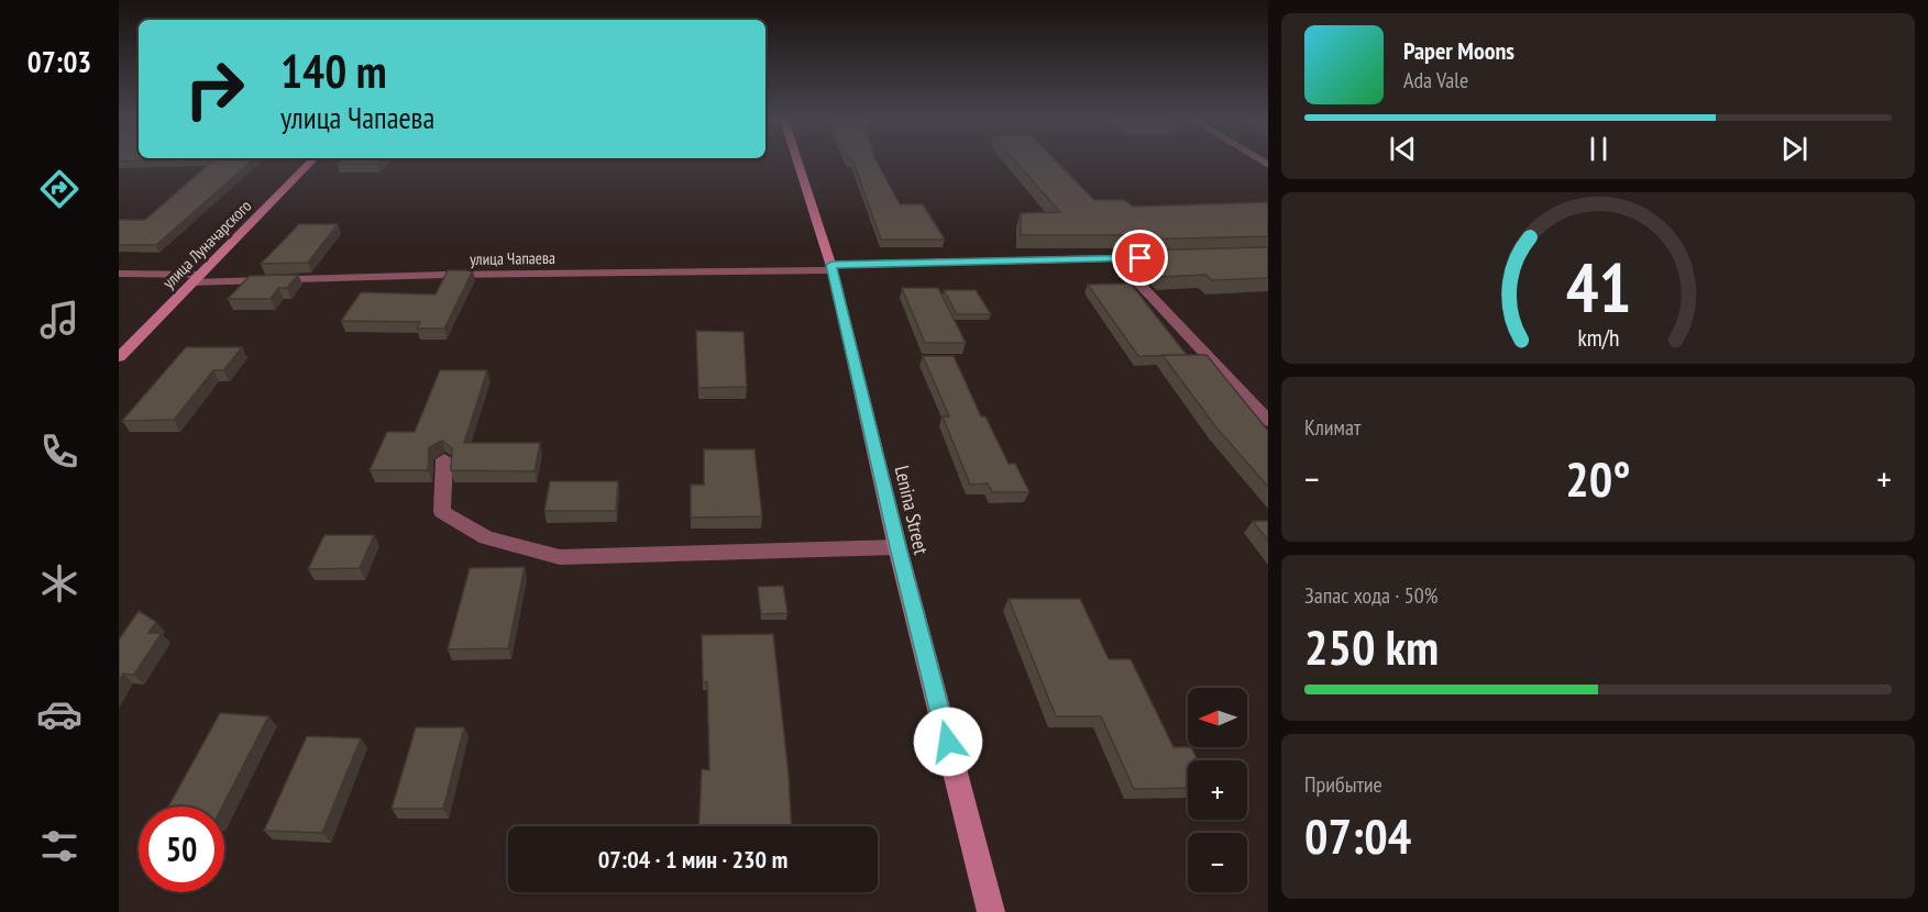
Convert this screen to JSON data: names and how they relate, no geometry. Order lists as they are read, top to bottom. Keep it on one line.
{"streets":{"main road":["улица Луначарского","Lenina Street"],"street":["улица Чапаева"]},"crossings":[["улица Луначарского","улица Чапаева"],["улица Чапаева","Lenina Street"]],"north":"left","page":{"tabs":"07:03","turn":["140 m","улица Чапаева"],"song":["Paper Moons","Ada Vale"],"tile":["Климат",["Запас хода · 50%","250 km"],["Прибытие","07:04"]],"heat":["−","20°","+"],"map_buttons":["+","−"],"limit":"50","trip":"07:04 · 1 мин · 230 m","gauge":["41","km/h"]}}
